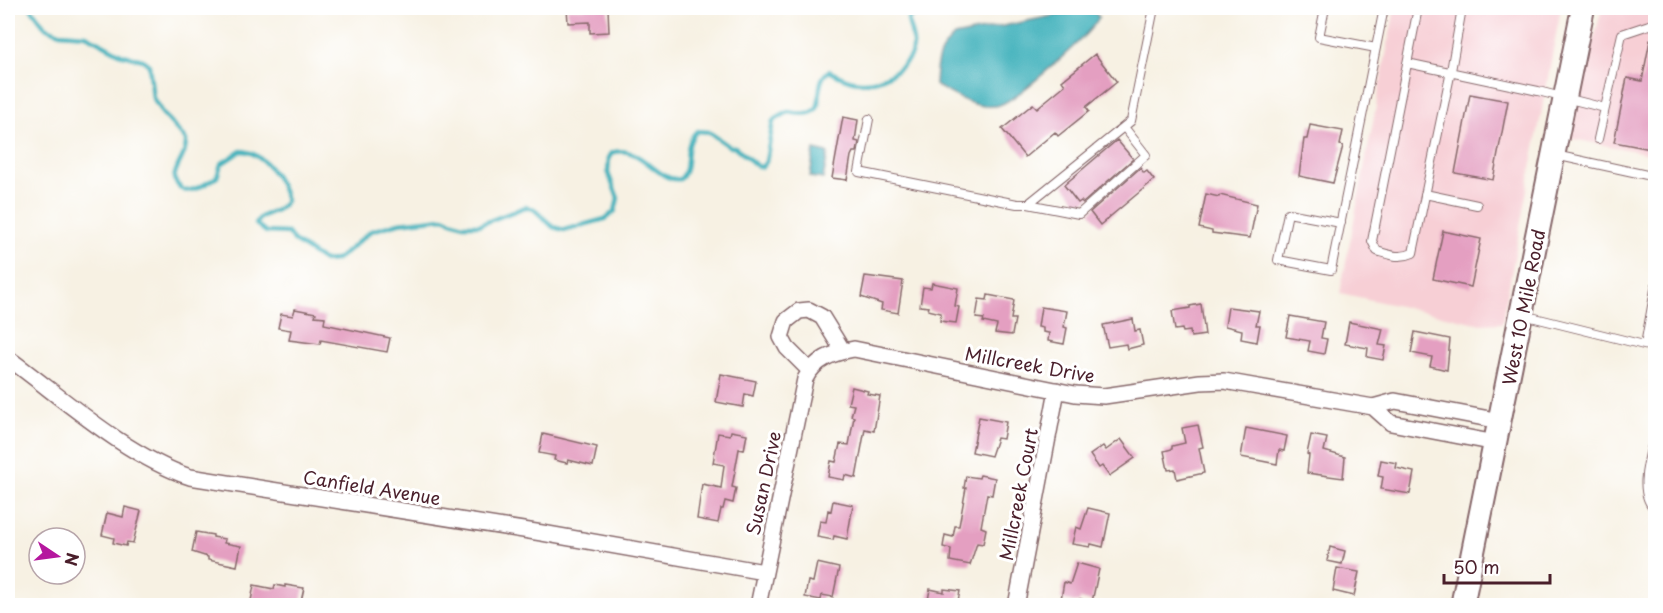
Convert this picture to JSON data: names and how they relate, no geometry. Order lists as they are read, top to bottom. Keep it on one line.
{"streets":{"street":["West 10 Mile Road","Millcreek Drive","Susan Drive","Canfield Avenue","Millcreek Court"]},"crossings":[["West 10 Mile Road","Millcreek Drive"],["Millcreek Drive","Susan Drive"],["Millcreek Drive","Millcreek Court"],["Susan Drive","Canfield Avenue"]],"scale_bar":"50 m","north":"right"}
